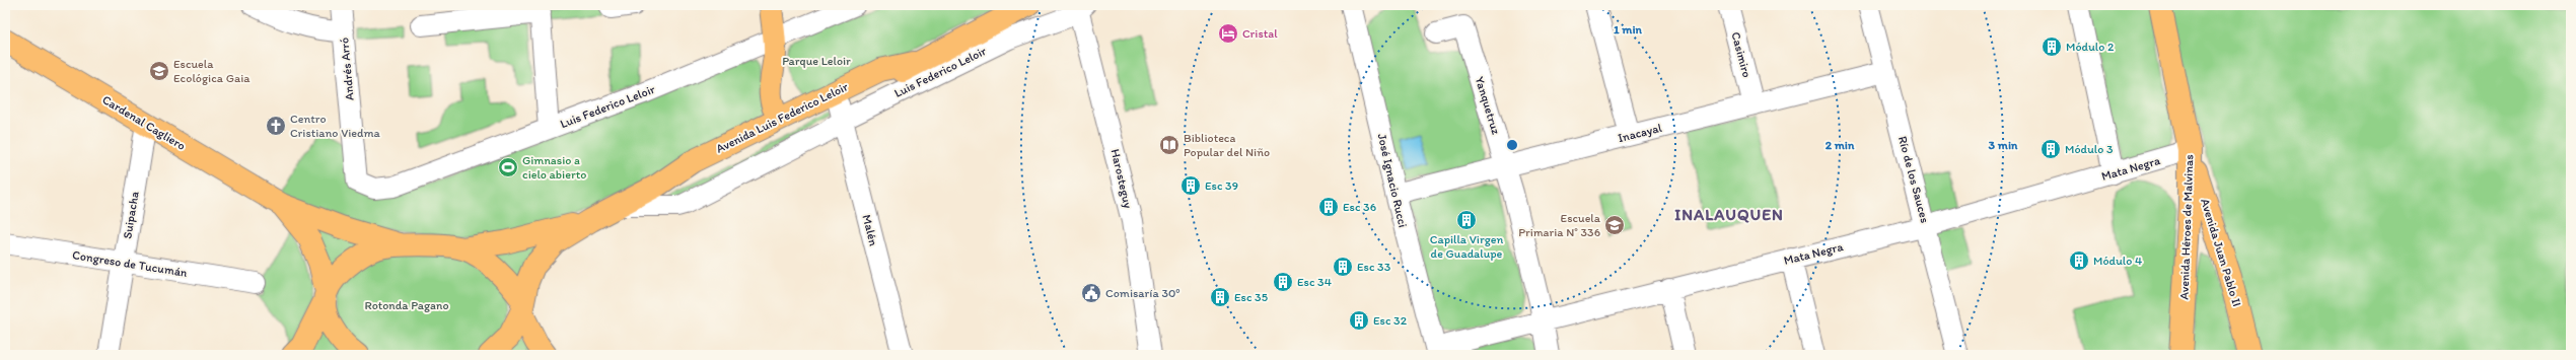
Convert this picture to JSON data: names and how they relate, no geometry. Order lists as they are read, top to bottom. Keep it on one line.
{"streets":{"main road":["Avenida Luis Federico Leloir","Cardenal Cagliero","Avenida Héroes de Malvinas","Avenida Juan Pablo II"],"street":["Casimiro","Andrés Arró","Luis Federico Leloir","Yanquetruz","Inacayal","Mata Negra","Harosteguy","Río de los Sauces","José Ignacio Rucci","Suipacha","Malén","Congreso de Tucumán"]},"crossings":[["Casimiro","Inacayal"],["Andrés Arró","Luis Federico Leloir"],["Luis Federico Leloir","Avenida Luis Federico Leloir"],["Luis Federico Leloir","Harosteguy"],["Luis Federico Leloir","Malén"],["Yanquetruz","Inacayal"],["Yanquetruz","Mata Negra"],["Avenida Luis Federico Leloir","Malén"],["Cardenal Cagliero","Suipacha"],["Inacayal","Río de los Sauces"],["Inacayal","José Ignacio Rucci"],["Mata Negra","Río de los Sauces"],["Mata Negra","José Ignacio Rucci"],["Mata Negra","Avenida Héroes de Malvinas"],["Mata Negra","Avenida Juan Pablo II"],["Suipacha","Congreso de Tucumán"],["Avenida Héroes de Malvinas","Avenida Juan Pablo II"]],"districts":["INALAUQUEN"],"parks":["Parque Leloir","Rotonda Pagano"],"places":{"hotel":["Cristal"],"building":["Módulo 2","Módulo 3","Esc 39","Esc 36","Capilla Virgen de Guadalupe","Módulo 4","Esc 33","Esc 34","Esc 35","Esc 32"],"school or university":["Escuela Ecológica Gaia","Escuela Primaria N° 336"],"church":["Centro Cristiano Viedma"],"library":["Biblioteca Popular del Niño"],"sports":["Gimnasio a cielo abierto"],"public building":["Comisaría 30º"]},"rings":["1 min","2 min","3 min"]}
